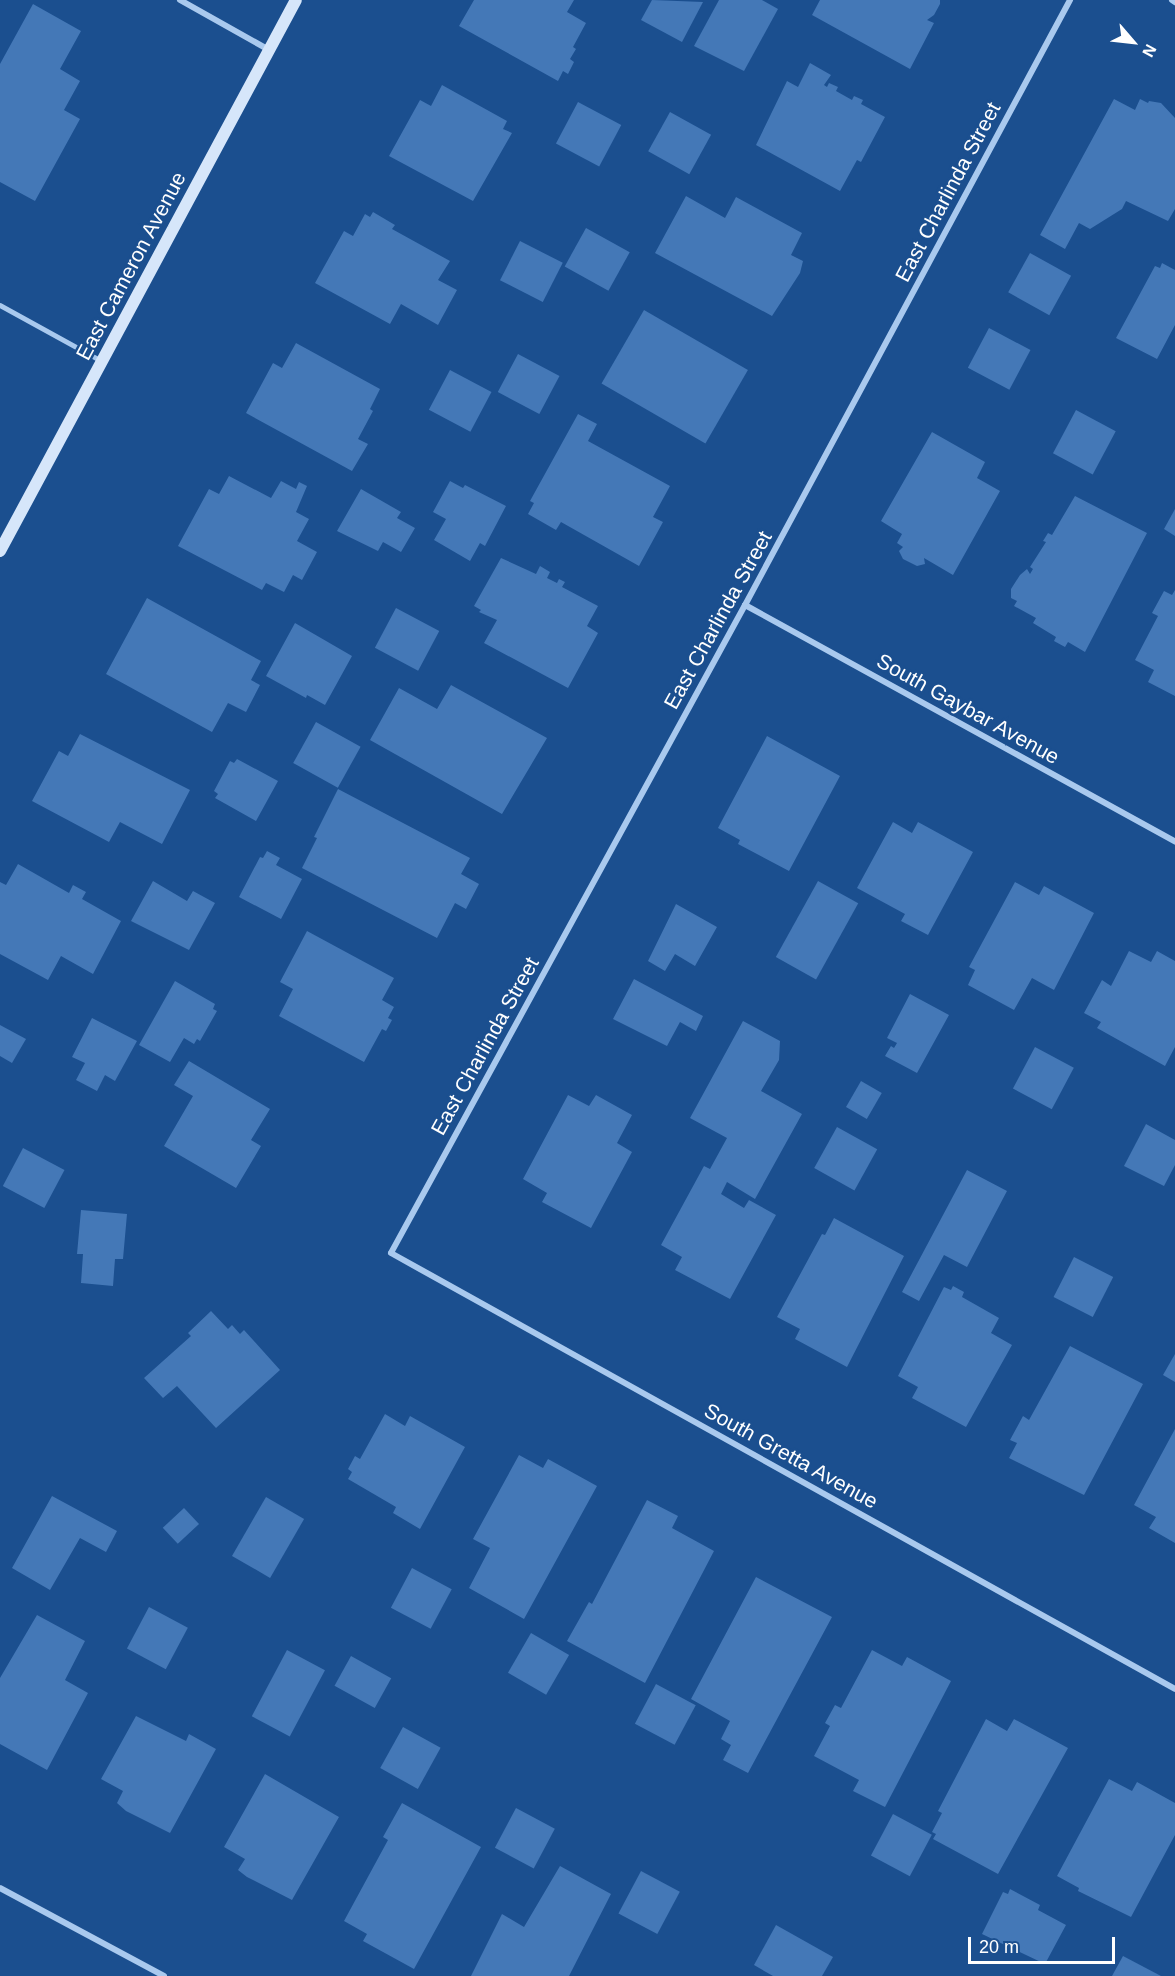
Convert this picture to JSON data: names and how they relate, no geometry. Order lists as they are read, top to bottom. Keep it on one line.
{"streets":{"main road":["East Cameron Avenue"],"street":["East Charlinda Street","South Gaybar Avenue","South Gretta Avenue"]},"crossings":[["East Charlinda Street","South Gaybar Avenue"],["East Charlinda Street","South Gretta Avenue"]],"scale_bar":"20 m","north":"bottom right"}
